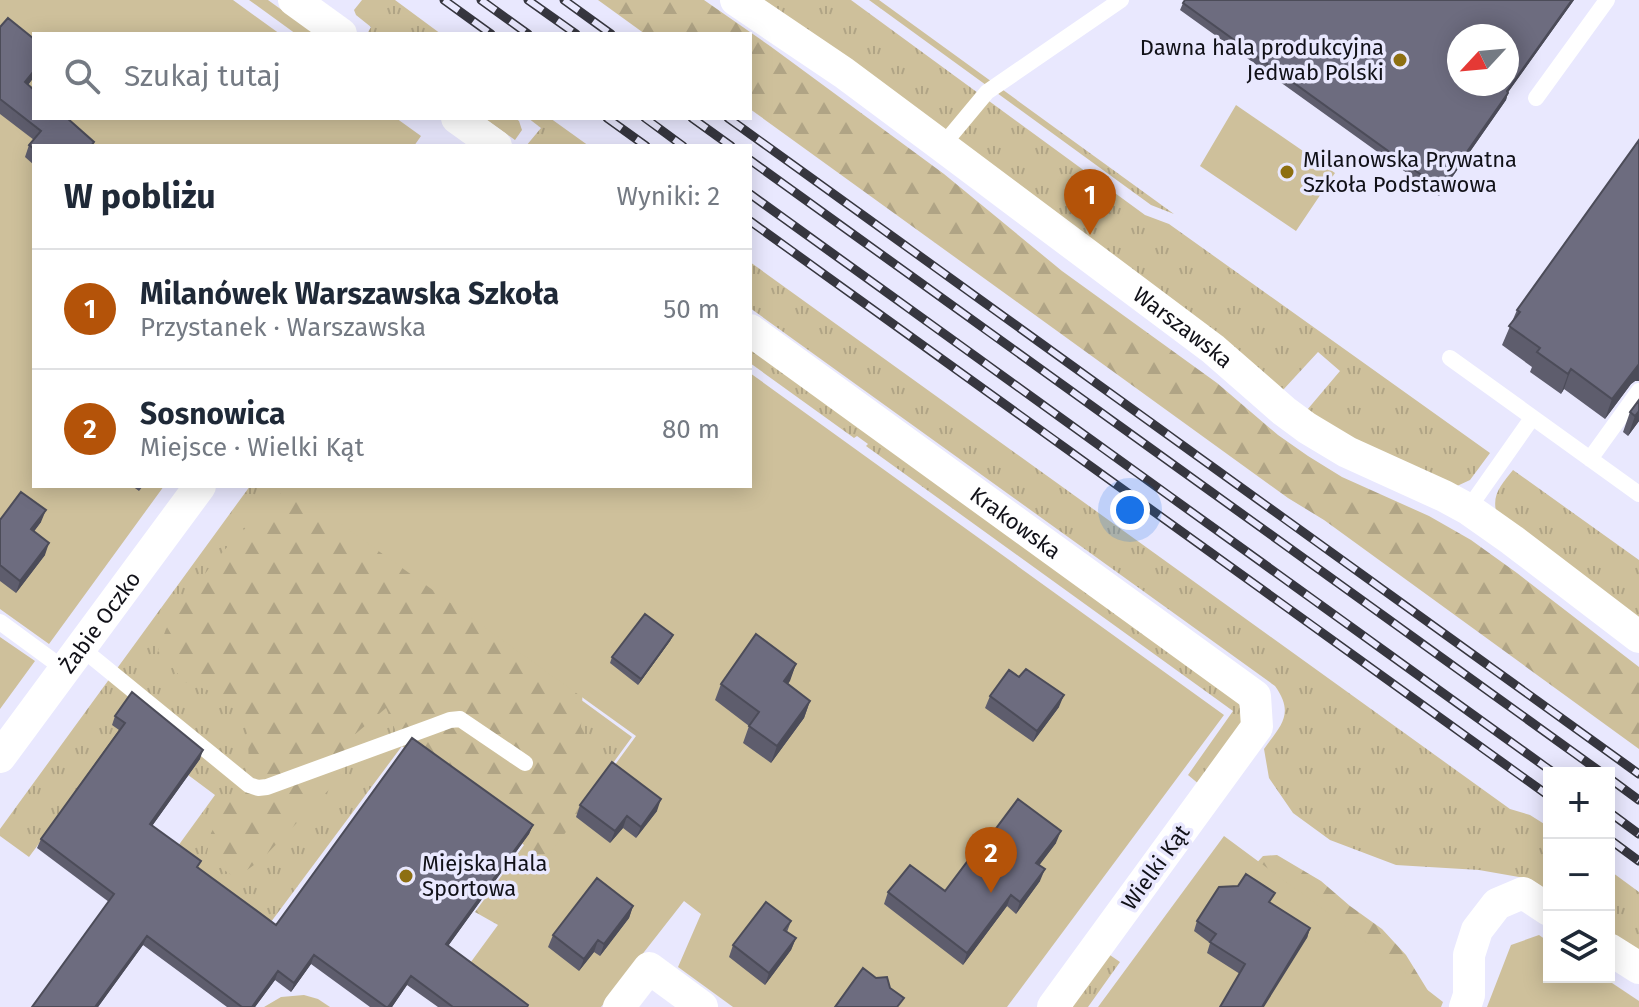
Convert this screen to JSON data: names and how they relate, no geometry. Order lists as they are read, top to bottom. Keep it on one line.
{"streets":{"street":["Warszawska","Krakowska","Żabie Oczko","Wielki Kąt"]},"crossings":[["Krakowska","Wielki Kąt"]],"places":["Dawna hala produkcyjna Jedwab Polski","Milanowska Prywatna Szkoła Podstawowa","Miejska Hala Sportowa"],"north":"bottom left","page":{"search":"Szukaj tutaj","heading":["W pobliżu","Wyniki: 2"],"pins":["1","2"],"list":[{"mark":"1","name":"Milanówek Warszawska Szkoła","note":"Przystanek · Warszawska","value":"50 m"},{"mark":"2","name":"Sosnowica","note":"Miejsce · Wielki Kąt","value":"80 m"}],"map_buttons":["+","−"]}}
